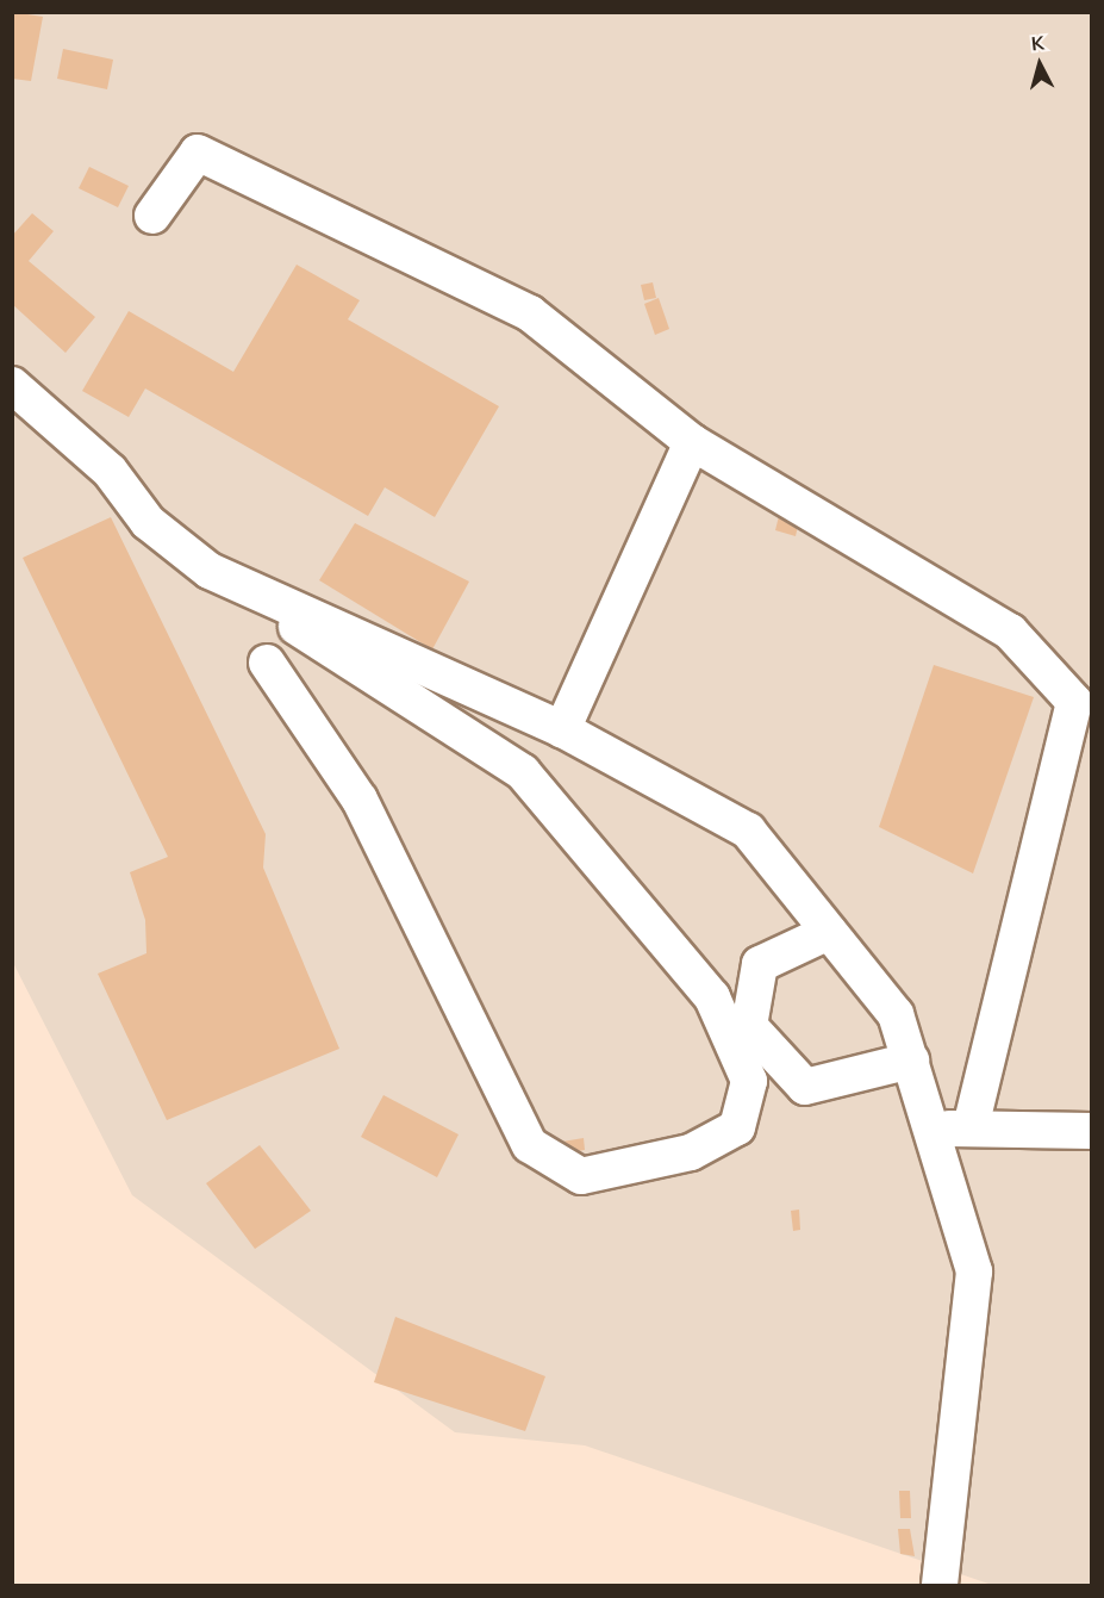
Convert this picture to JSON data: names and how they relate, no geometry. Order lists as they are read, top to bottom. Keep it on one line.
{"north":"top"}
